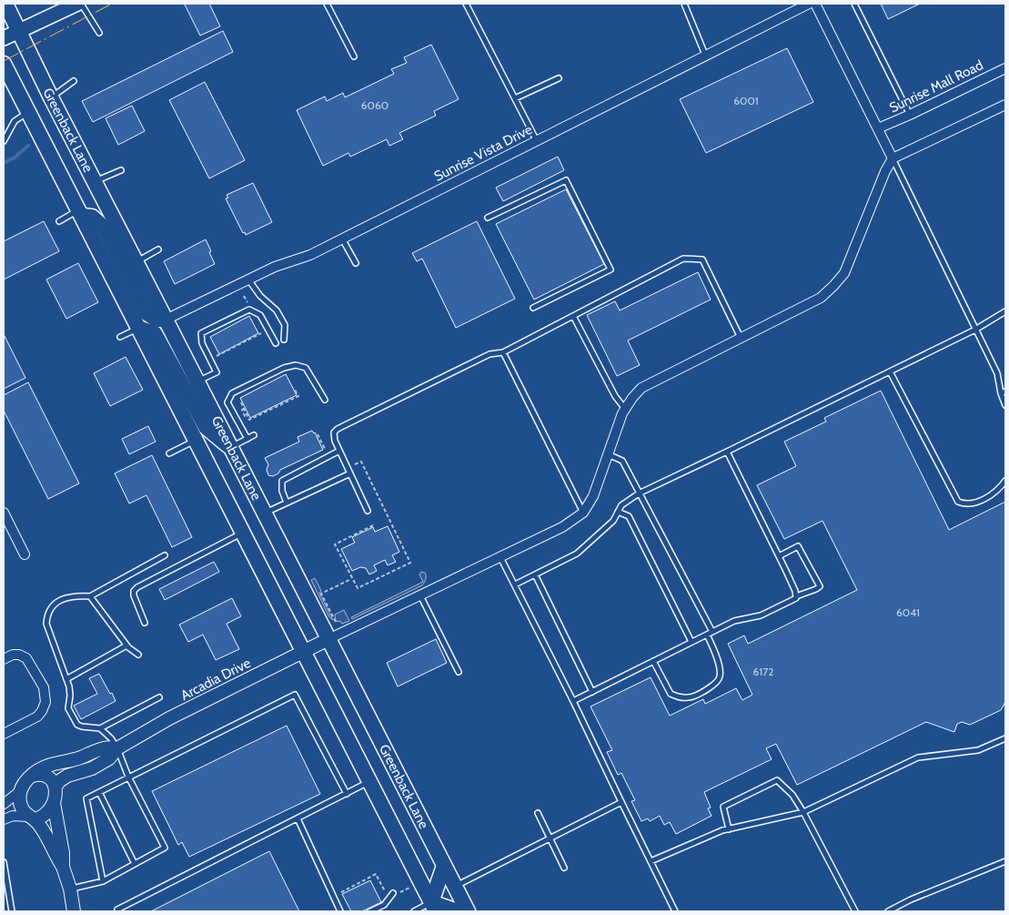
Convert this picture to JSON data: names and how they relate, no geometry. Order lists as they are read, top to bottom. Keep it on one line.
{"streets":{"main road":["Greenback Lane"],"street":["Sunrise Mall Road","Sunrise Vista Drive","Arcadia Drive"]},"crossings":[["Greenback Lane","Sunrise Vista Drive"],["Greenback Lane","Arcadia Drive"]],"house_numbers":["6001","6060","6041","6172"]}
